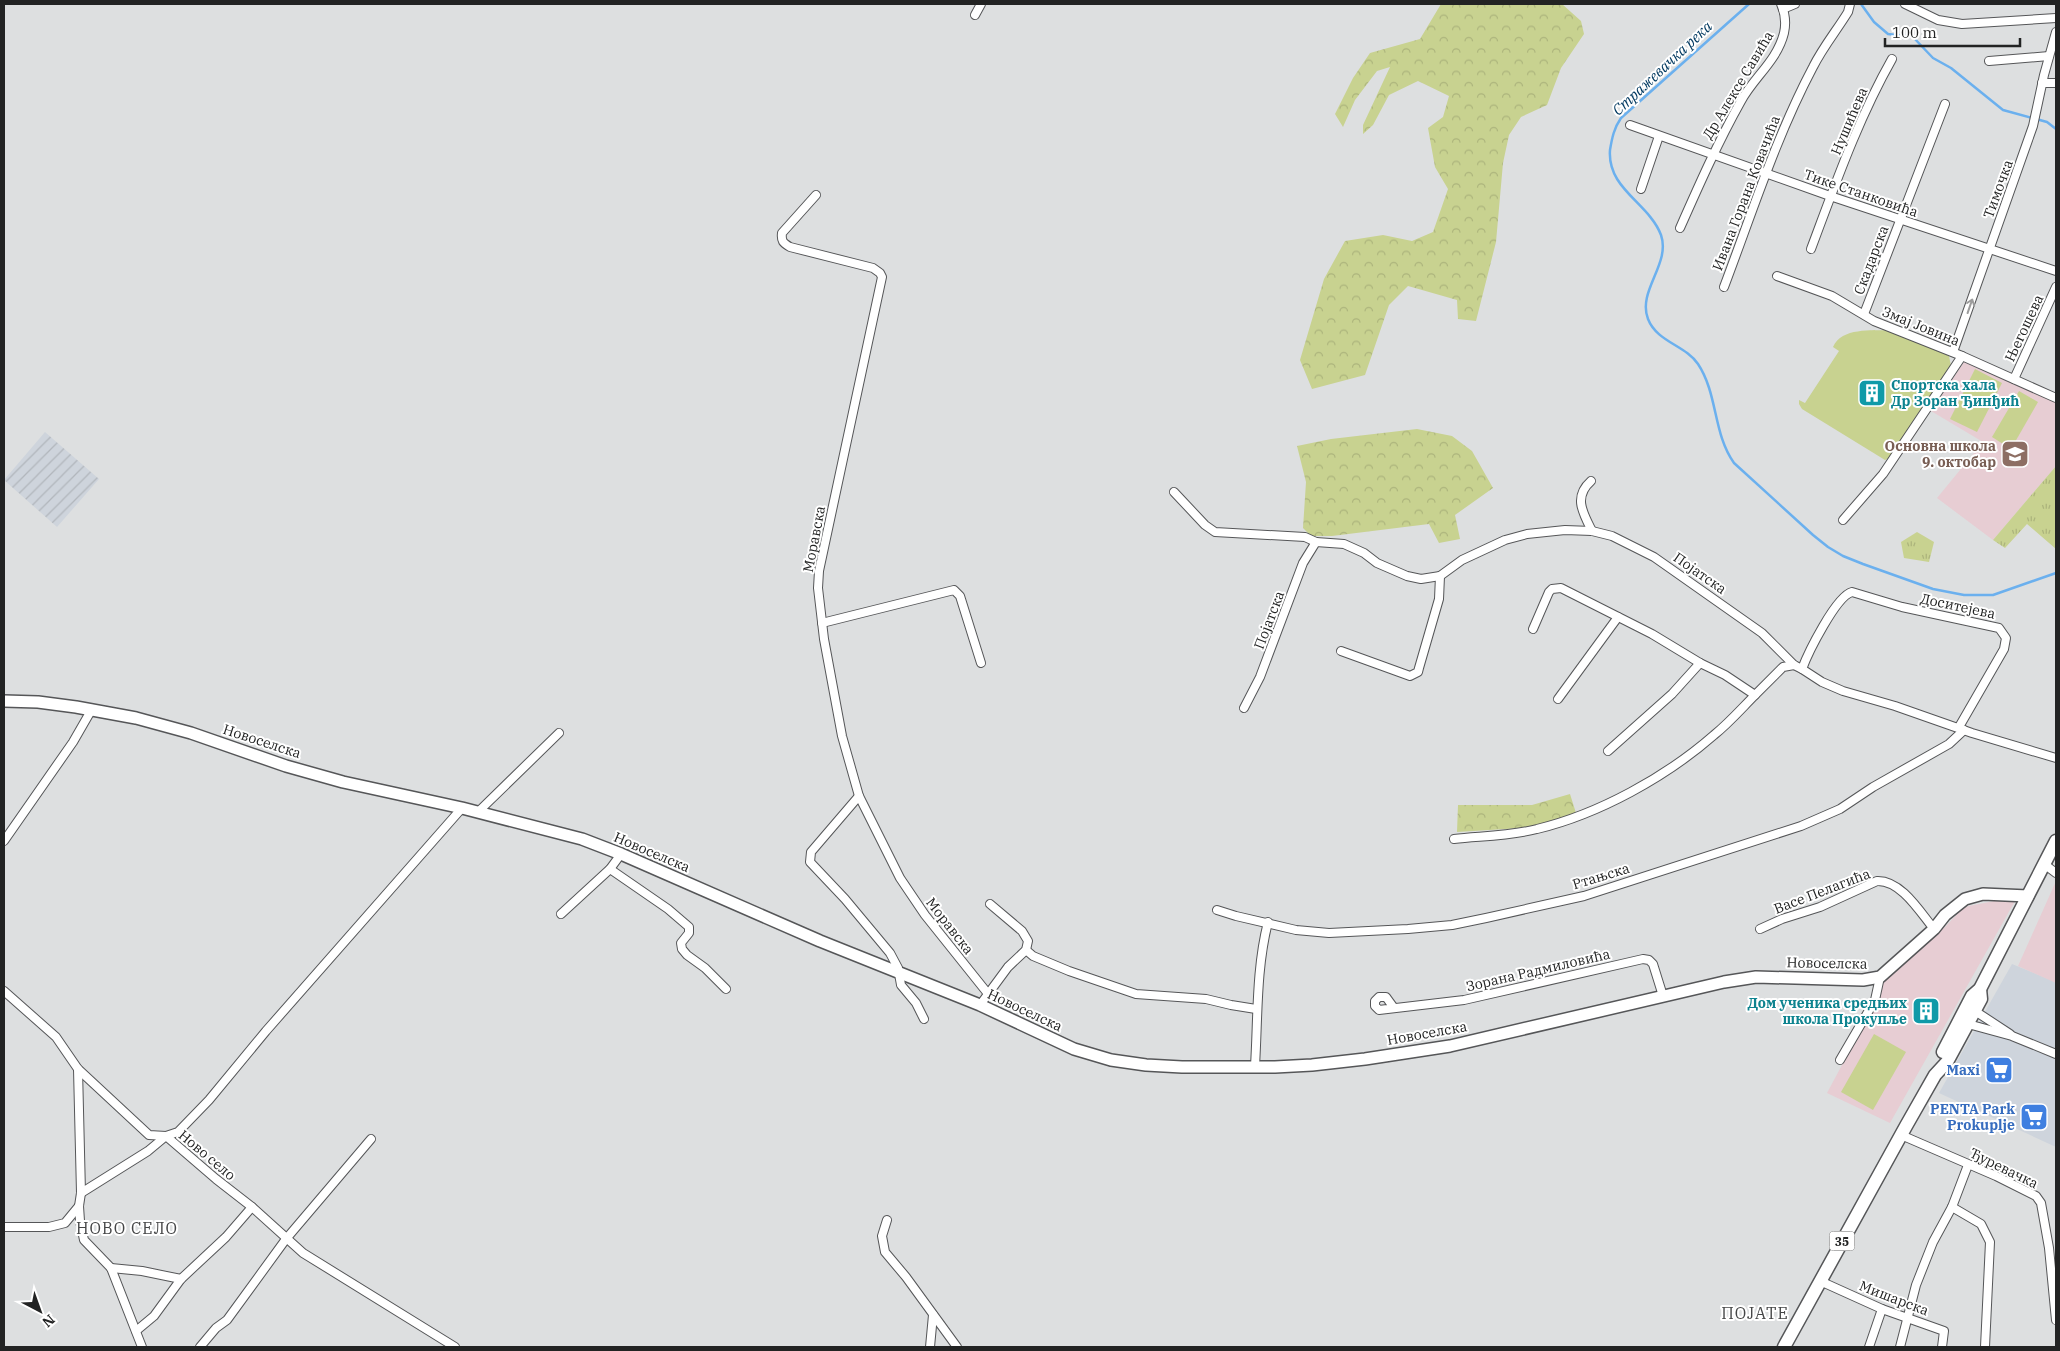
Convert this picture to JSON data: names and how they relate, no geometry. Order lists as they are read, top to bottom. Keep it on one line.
{"streets":{"main road":["35"],"street":["Др Алексе Савића","Нушићева","Тимочка","Ивана Горана Ковачића","Тике Станковића","Скадарска","Змај Јовина","Његошева","Моравска","Појатска","Доситејева","Новоселска","Ртањска","Васе Пелагића","Зорана Радмиловића","Ново село","Ђуревачка","Мишарска"]},"crossings":[["Др Алексе Савића","Тике Станковића"],["Нушићева","Тике Станковића"],["Тимочка","Тике Станковића"],["Тимочка","Змај Јовина"],["Ивана Горана Ковачића","Тике Станковића"],["Тике Станковића","Скадарска"],["Скадарска","Змај Јовина"],["Змај Јовина","Његошева"],["Појатска","Доситејева"],["Појатска","Ртањска"],["Доситејева","Ртањска"],["Новоселска","Васе Пелагића"],["Новоселска","Зорана Радмиловића"],["Новоселска","35"],["Ђуревачка","35"],["35","Мишарска"]],"districts":["НОВО СЕЛО","ПОЈАТЕ"],"water":["Стражевачка река"],"places":{"building":["Спортска хала Др Зоран Ђинђић","Дом ученика средњих школа Прокупље"],"school or university":["Основна школа 9. октобар"],"supermarket":["Maxi","PENTA Park Prokuplje"]},"scale_bar":"100 m","north":"bottom right"}
